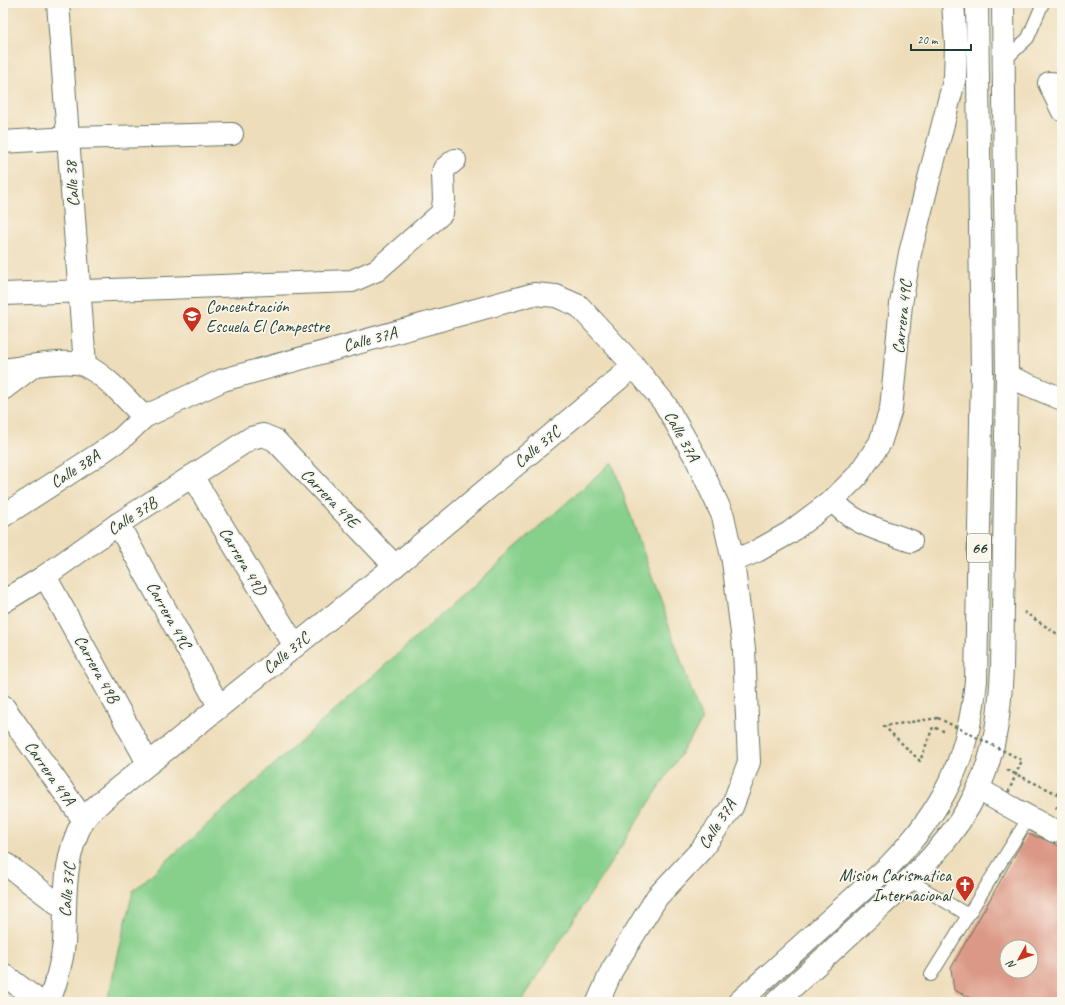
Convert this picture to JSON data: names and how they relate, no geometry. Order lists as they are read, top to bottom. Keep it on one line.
{"streets":{"street":["Calle 38","Carrera 49C","Calle 37A","Calle 37C","Calle 38A","Carrera 49E","Calle 37B","66","Carrera 49D","Carrera 49B","Carrera 49A"]},"crossings":[["Carrera 49C","Calle 37A"],["Carrera 49C","Calle 37C"],["Carrera 49C","Calle 37B"],["Calle 37A","Calle 37C"],["Calle 37A","Calle 38A"],["Calle 37C","Carrera 49E"],["Calle 37C","Carrera 49D"],["Calle 37C","Carrera 49B"],["Calle 37C","Carrera 49A"],["Carrera 49E","Calle 37B"],["Calle 37B","Carrera 49D"],["Calle 37B","Carrera 49B"]],"places":{"school or university":["Concentración Escuela El Campestre"],"church":["Mision Carismatica Internacional"]},"scale_bar":"20 m","north":"bottom left"}
